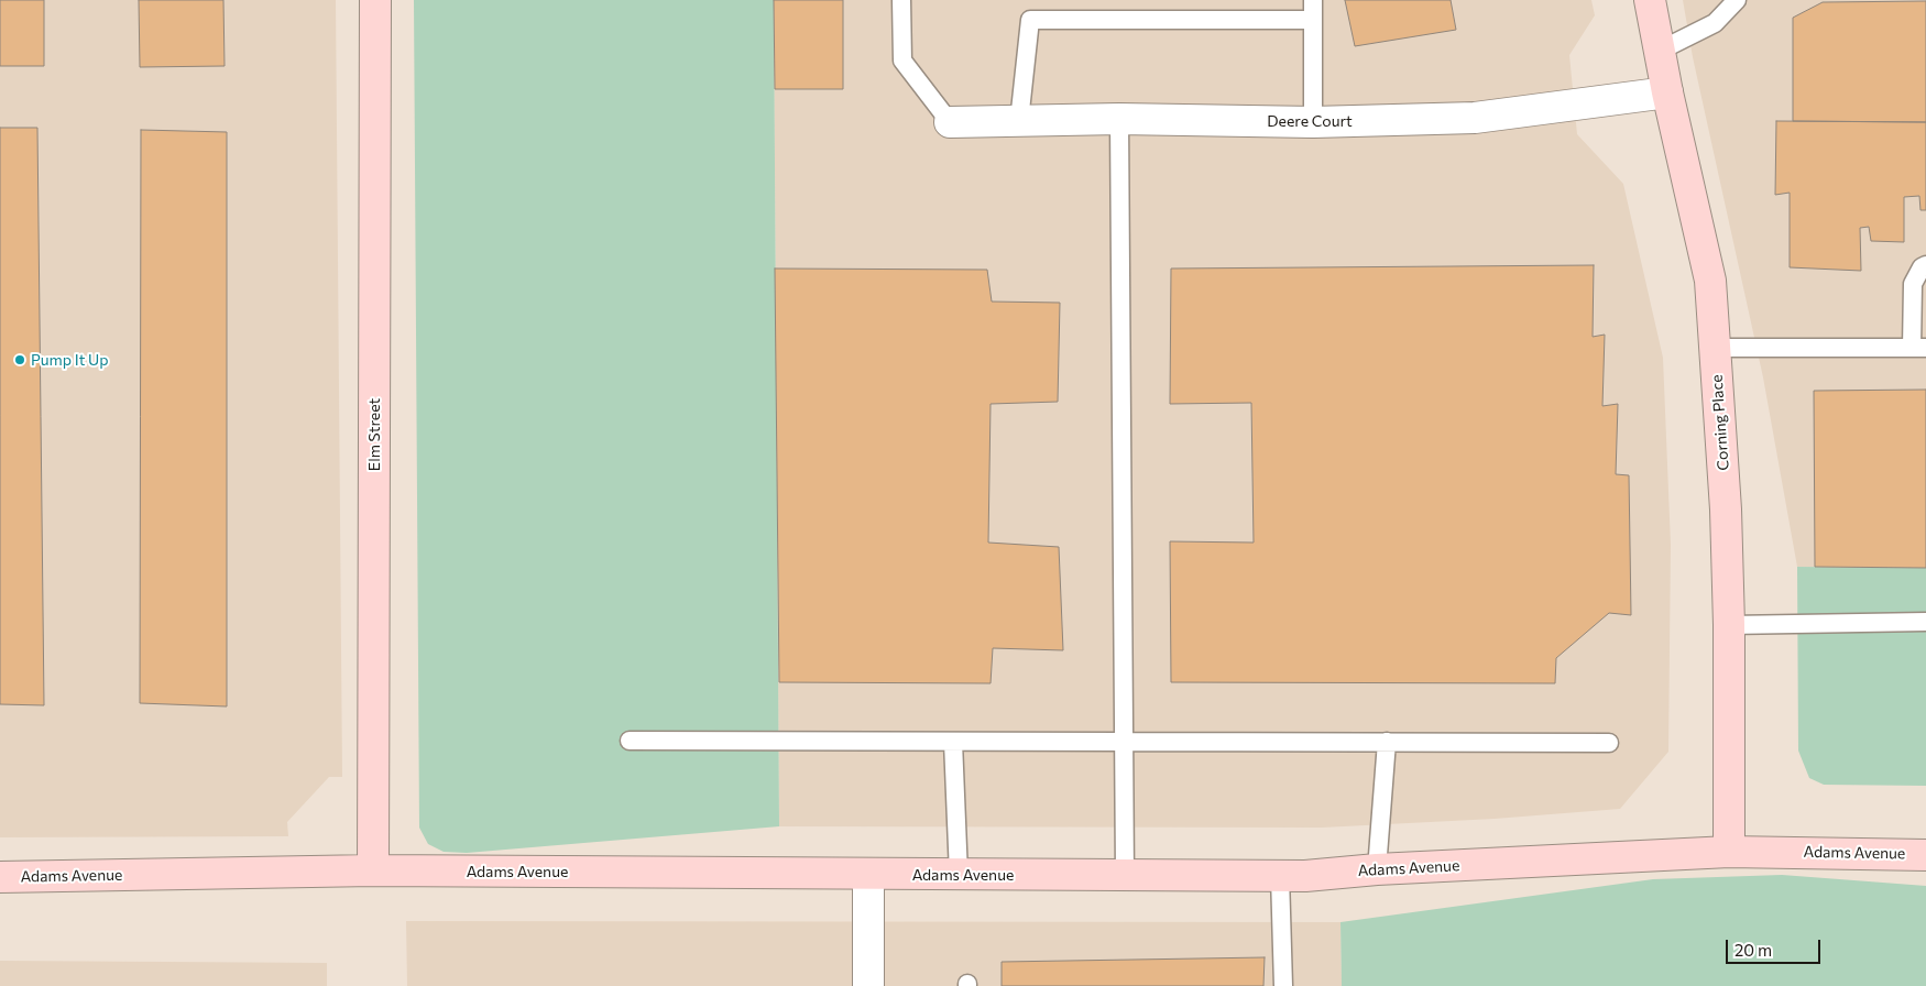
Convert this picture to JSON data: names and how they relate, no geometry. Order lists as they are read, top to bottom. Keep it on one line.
{"streets":{"street":["Deere Court","Corning Place","Elm Street","Adams Avenue"]},"crossings":[["Deere Court","Corning Place"],["Corning Place","Adams Avenue"],["Elm Street","Adams Avenue"]],"places":["Pump It Up"],"scale_bar":"20 m"}
